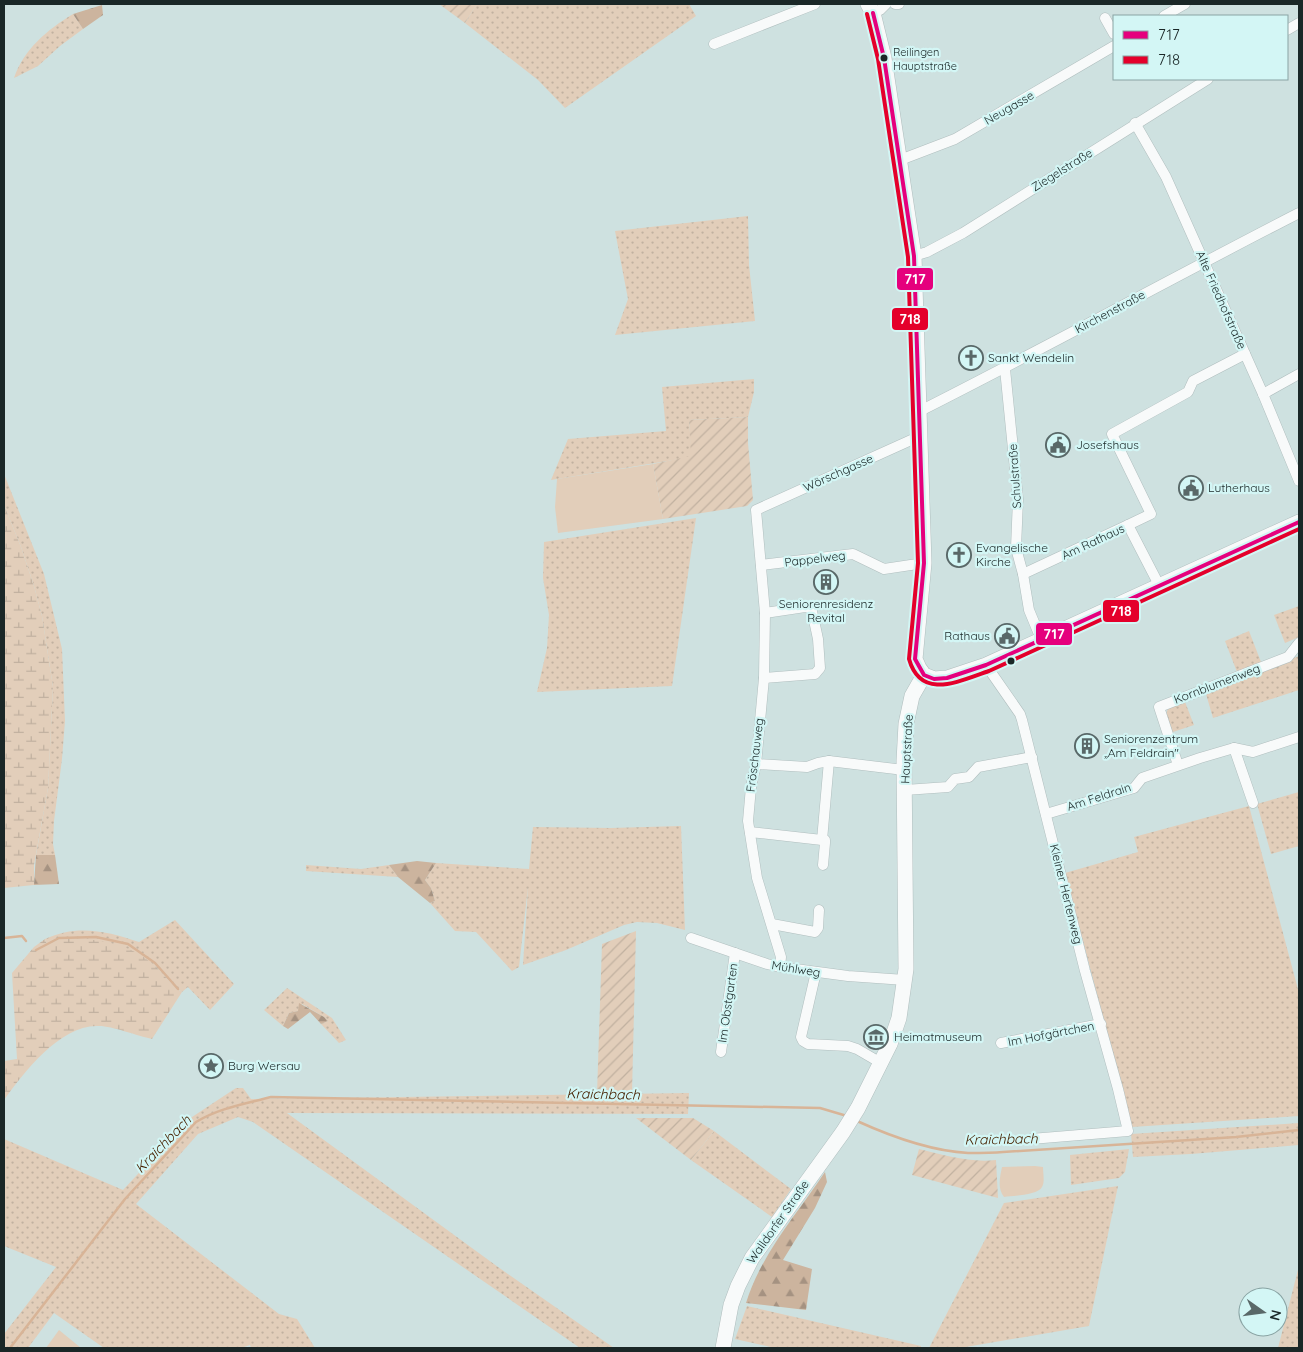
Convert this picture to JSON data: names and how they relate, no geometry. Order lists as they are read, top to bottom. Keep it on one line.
{"streets":{"street":["Neugasse","Ziegelstraße","Alte Friedhofstraße","Kirchenstraße","Wörschgasse","Schulstraße","Am Rathaus","Pappelweg","Kornblumenweg","Hauptstraße","Fröschauweg","Am Feldrain","Kleiner Hertenweg","Mühlweg","Im Obstgarten","Im Hofgärtchen","Walldorfer Straße"]},"crossings":[["Ziegelstraße","Alte Friedhofstraße"],["Alte Friedhofstraße","Kirchenstraße"],["Kirchenstraße","Schulstraße"],["Wörschgasse","Fröschauweg"],["Schulstraße","Am Rathaus"],["Pappelweg","Fröschauweg"],["Kornblumenweg","Am Feldrain"],["Hauptstraße","Mühlweg"],["Hauptstraße","Walldorfer Straße"],["Fröschauweg","Mühlweg"],["Am Feldrain","Kleiner Hertenweg"],["Kleiner Hertenweg","Im Hofgärtchen"],["Mühlweg","Im Obstgarten"]],"water":["Kraichbach"],"places":{"other":["Reilingen Hauptstraße"],"church":["Sankt Wendelin","Evangelische Kirche"],"public building":["Josefshaus","Lutherhaus","Rathaus"],"building":["Seniorenresidenz Revital","Seniorenzentrum „Am Feldrain\""],"museum":["Heimatmuseum"],"place":["Burg Wersau"]},"lines":["transit line 717","transit line 718"],"legend":["717","718"],"north":"right"}
